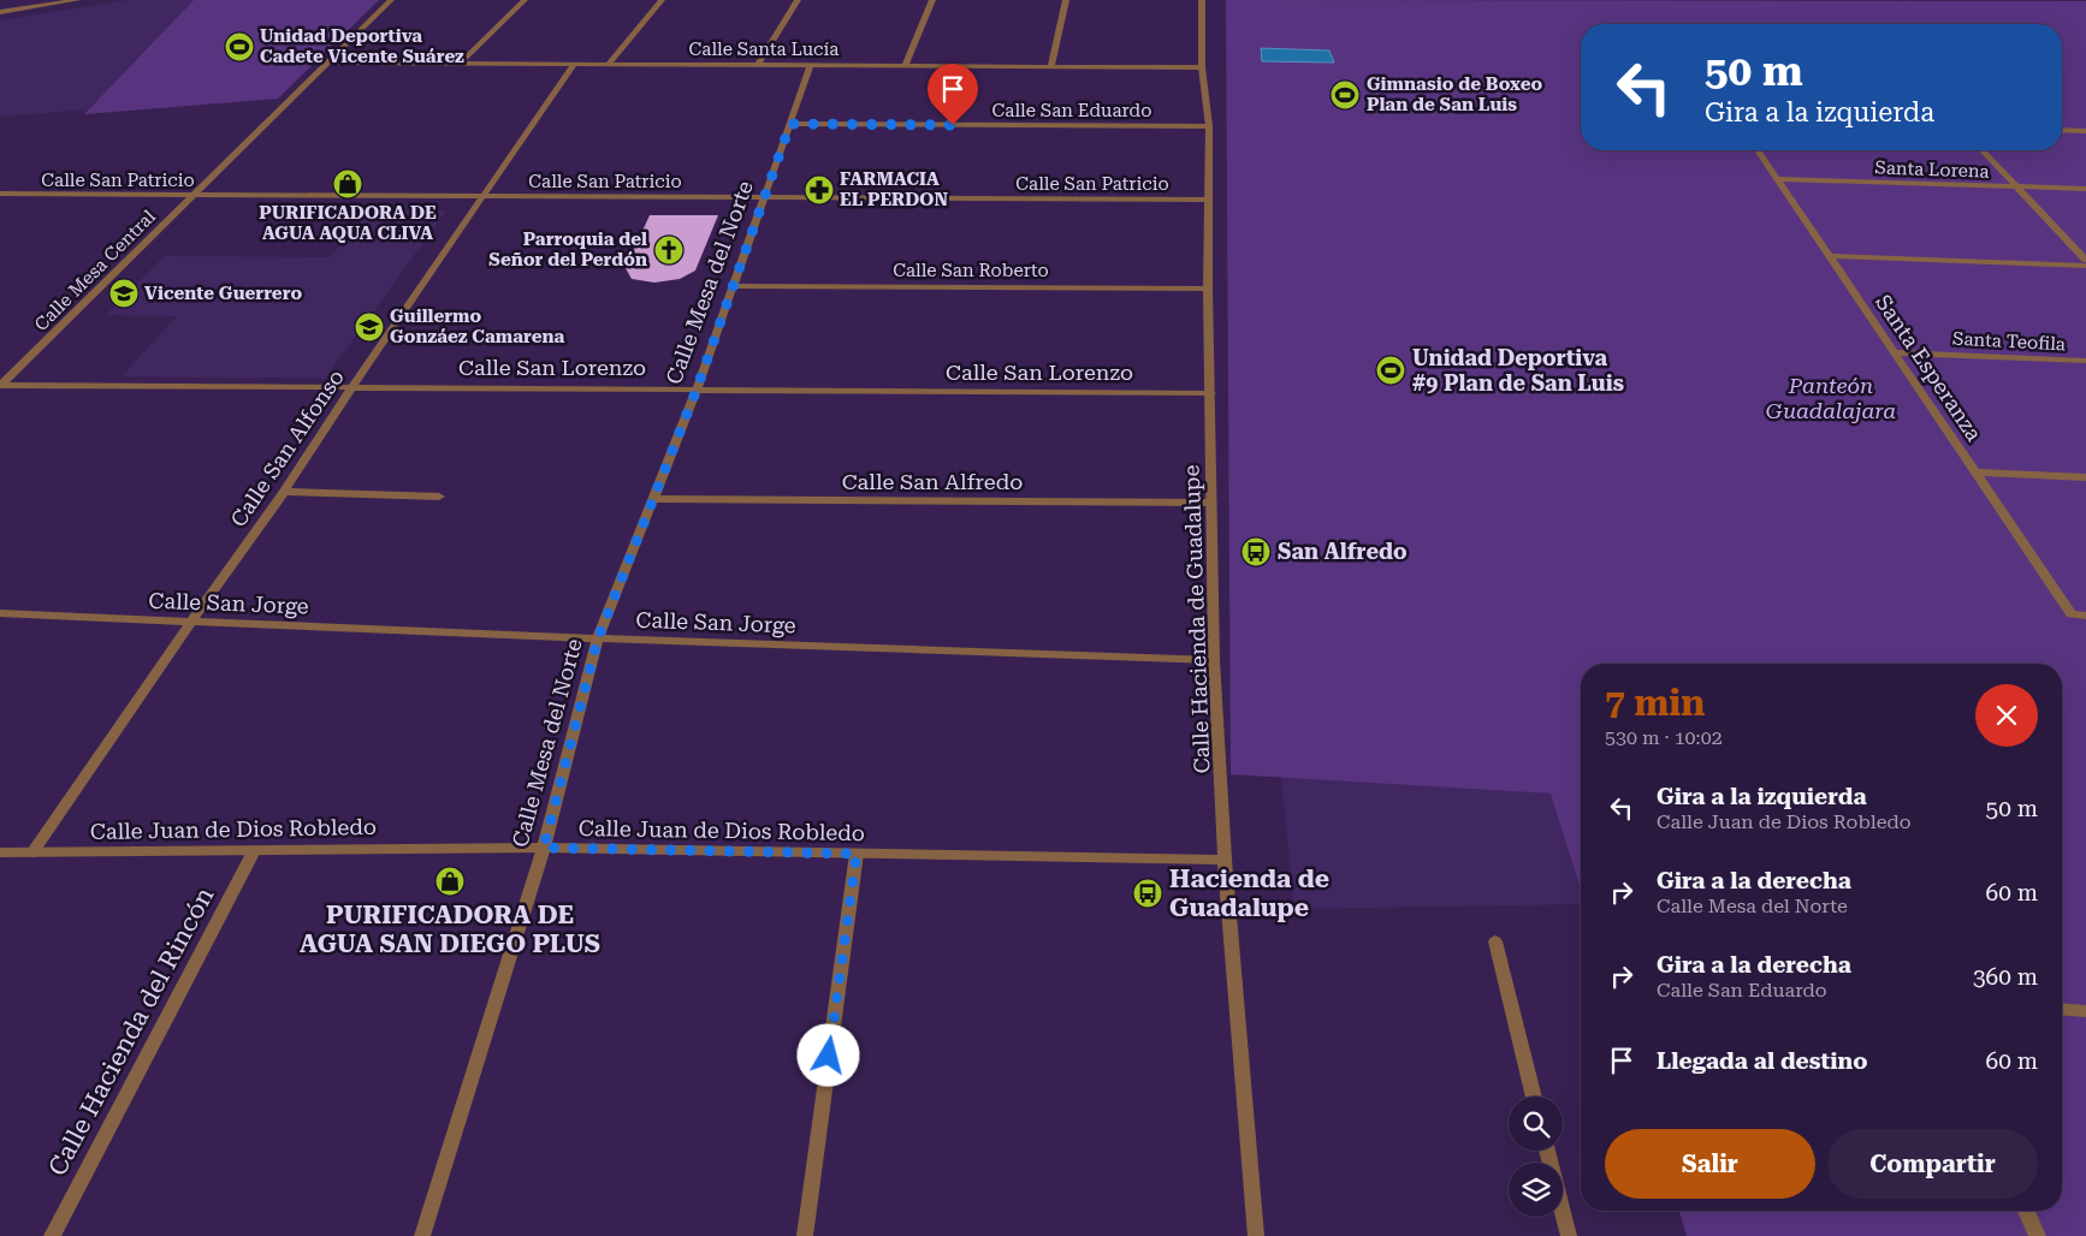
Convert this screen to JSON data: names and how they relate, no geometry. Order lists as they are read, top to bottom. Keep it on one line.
{"streets":{"street":["Calle Santa Lucía","Calle San Eduardo","Santa Lorena","Calle San Patricio","Calle Mesa Central","Calle San Roberto","Calle Mesa del Norte","Santa Teofila","Calle San Lorenzo","Santa Esperanza","Calle San Alfonso","Calle San Alfredo","Calle San Jorge","Calle Hacienda de Guadalupe","Calle Juan de Dios Robledo","Calle Hacienda del Rincón"]},"crossings":[["Calle Santa Lucía","Calle Mesa Central"],["Calle Santa Lucía","Calle Mesa del Norte"],["Calle Santa Lucía","Calle San Alfonso"],["Calle Santa Lucía","Calle Hacienda de Guadalupe"],["Calle San Eduardo","Calle Mesa del Norte"],["Calle San Eduardo","Calle Hacienda de Guadalupe"],["Santa Lorena","Santa Esperanza"],["Calle San Patricio","Calle Mesa Central"],["Calle San Patricio","Calle Mesa del Norte"],["Calle San Patricio","Calle San Alfonso"],["Calle San Patricio","Calle Hacienda de Guadalupe"],["Calle Mesa Central","Calle San Lorenzo"],["Calle San Roberto","Calle Mesa del Norte"],["Calle San Roberto","Calle Hacienda de Guadalupe"],["Calle Mesa del Norte","Calle San Lorenzo"],["Calle Mesa del Norte","Calle San Alfredo"],["Calle Mesa del Norte","Calle San Jorge"],["Calle Mesa del Norte","Calle Juan de Dios Robledo"],["Santa Teofila","Santa Esperanza"],["Calle San Lorenzo","Calle San Alfonso"],["Calle San Lorenzo","Calle Hacienda de Guadalupe"],["Calle San Alfonso","Calle San Jorge"],["Calle San Alfonso","Calle Juan de Dios Robledo"],["Calle San Alfredo","Calle Hacienda de Guadalupe"],["Calle San Jorge","Calle Hacienda de Guadalupe"],["Calle Hacienda de Guadalupe","Calle Juan de Dios Robledo"],["Calle Juan de Dios Robledo","Calle Hacienda del Rincón"]],"parks":["Panteón Guadalajara"],"places":{"sports":["Unidad Deportiva Cadete Vicente Suárez","Gimnasio de Boxeo Plan de San Luis","Unidad Deportiva #9 Plan de San Luis"],"shop":["PURIFICADORA DE AGUA AQUA CLIVA","PURIFICADORA DE AGUA SAN DIEGO PLUS"],"pharmacy":["FARMACIA EL PERDON"],"church":["Parroquia del Señor del Perdón"],"school or university":["Vicente Guerrero","Guillermo Gonzáez Camarena"],"bus stop":["San Alfredo","Hacienda de Guadalupe"]},"page":{"turn":["50 m","Gira a la izquierda"],"heading":["7 min","530 m · 10:02"],"list":[{"name":"Gira a la izquierda","note":"Calle Juan de Dios Robledo","value":"50 m"},{"name":"Gira a la derecha","note":"Calle Mesa del Norte","value":"60 m"},{"name":"Gira a la derecha","note":"Calle San Eduardo","value":"360 m"},{"name":"Llegada al destino","value":"60 m"}],"buttons":["Salir","Compartir"]}}
